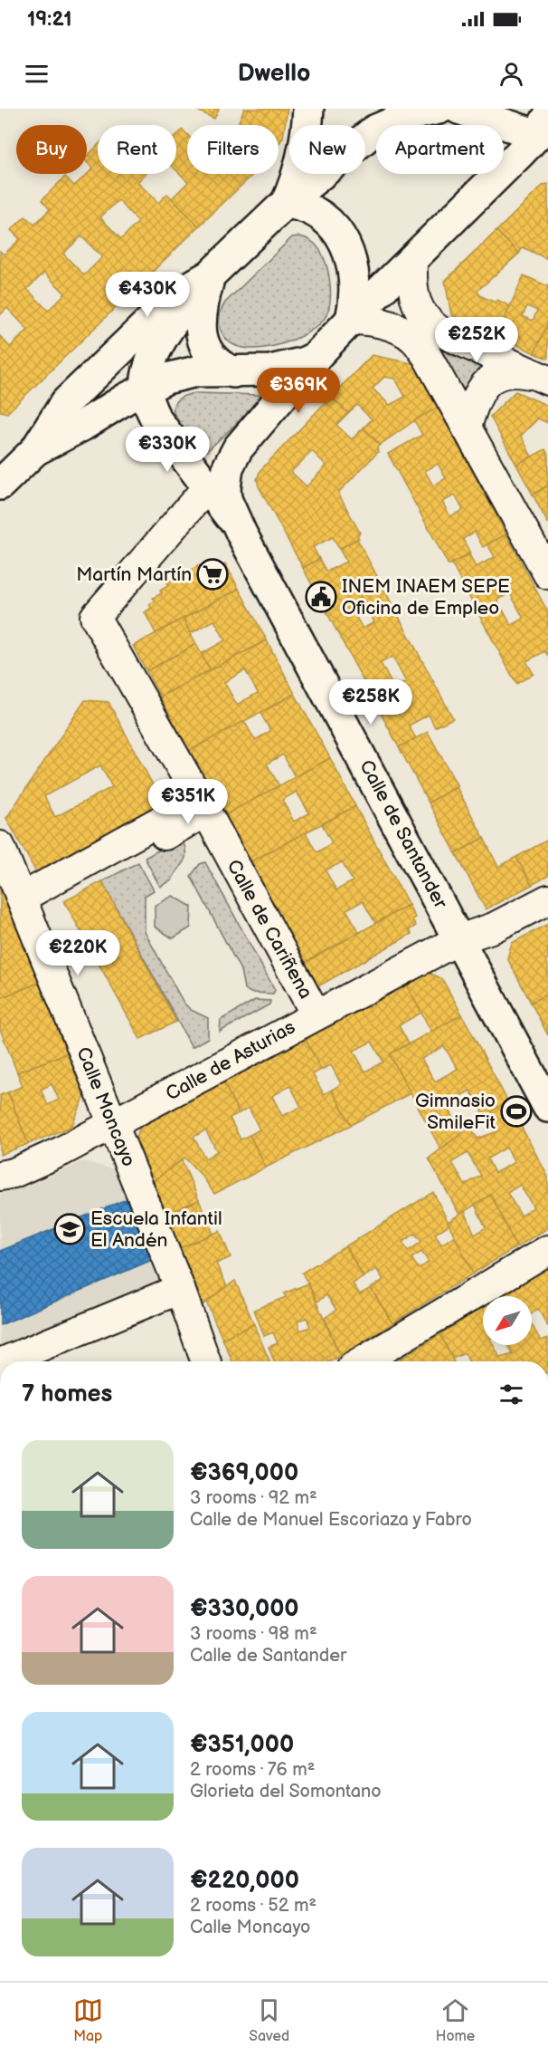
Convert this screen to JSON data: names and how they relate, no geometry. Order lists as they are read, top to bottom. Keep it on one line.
{"streets":{"main road":["Calle de Santander"],"street":["Calle de Cariñena","Calle de Asturias","Calle Moncayo"]},"crossings":[["Calle de Santander","Calle de Cariñena"],["Calle de Santander","Calle de Asturias"],["Calle de Cariñena","Calle de Asturias"],["Calle de Asturias","Calle Moncayo"]],"places":{"supermarket":["Martín Martín"],"public building":["INEM INAEM SEPE Oficina de Empleo"],"sports":["Gimnasio SmileFit"],"school or university":["Escuela Infantil El Andén"]},"north":"bottom left","page":{"status":"19:21","header":"Dwello","chip":["Buy","Rent","Filters","New","Apartment"],"price":["€430K","€252K","€369K","€330K","€258K","€351K","€220K"],"heading":"7 homes","list":[{"name":"€369,000","note":"3 rooms · 92 m² · Calle de Manuel Escoriaza y Fabro"},{"name":"€330,000","note":"3 rooms · 98 m² · Calle de Santander"},{"name":"€351,000","note":"2 rooms · 76 m² · Glorieta del Somontano"},{"name":"€220,000","note":"2 rooms · 52 m² · Calle Moncayo"}],"tabs":["Map","Saved","Home"]}}
